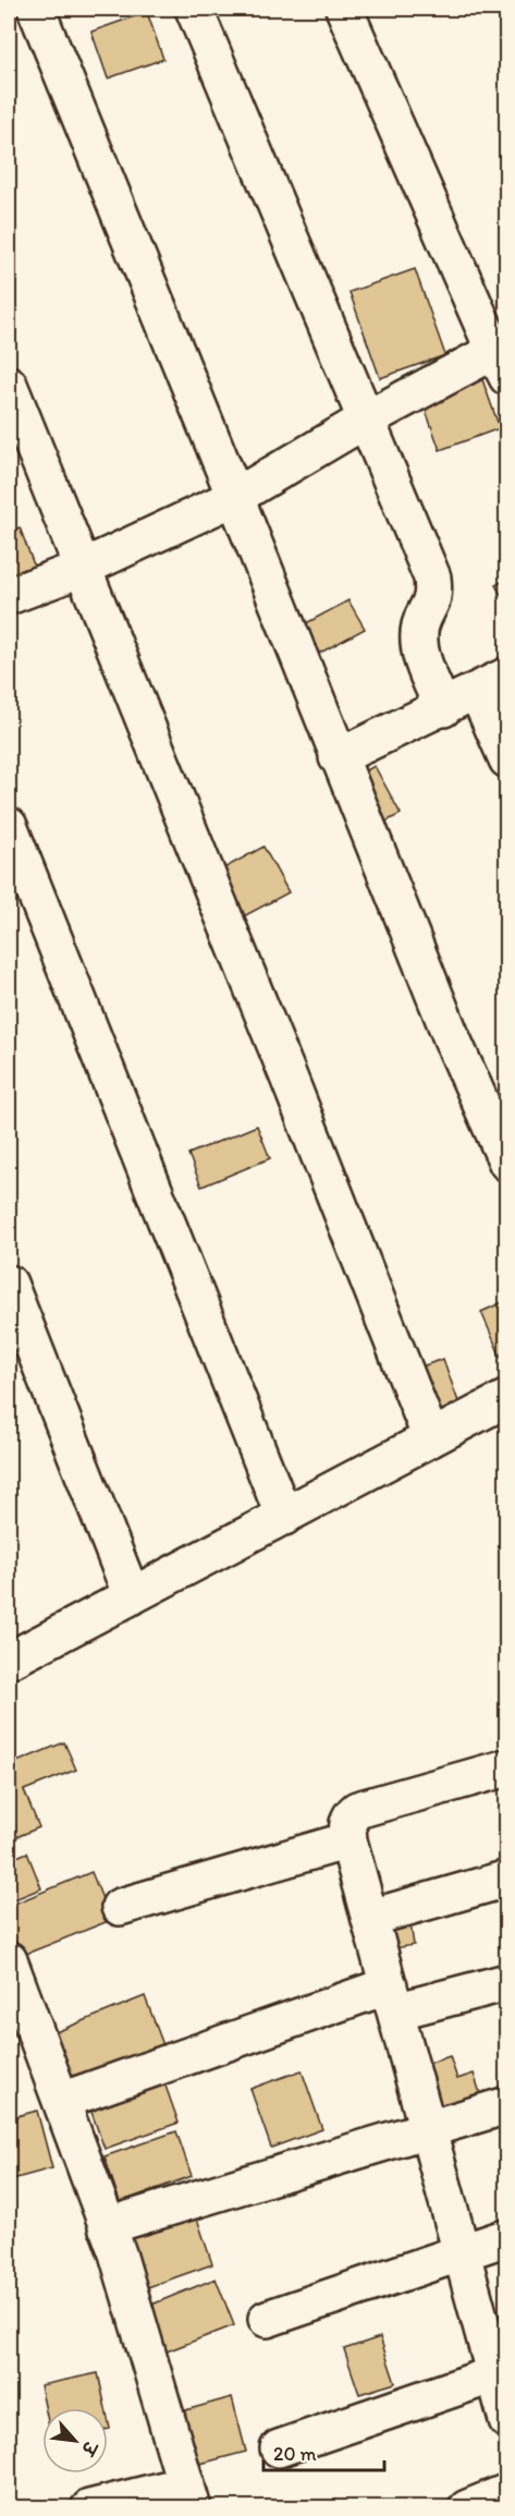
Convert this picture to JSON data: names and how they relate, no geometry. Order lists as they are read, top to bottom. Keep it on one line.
{"scale_bar":"20 m","north":"bottom right"}
